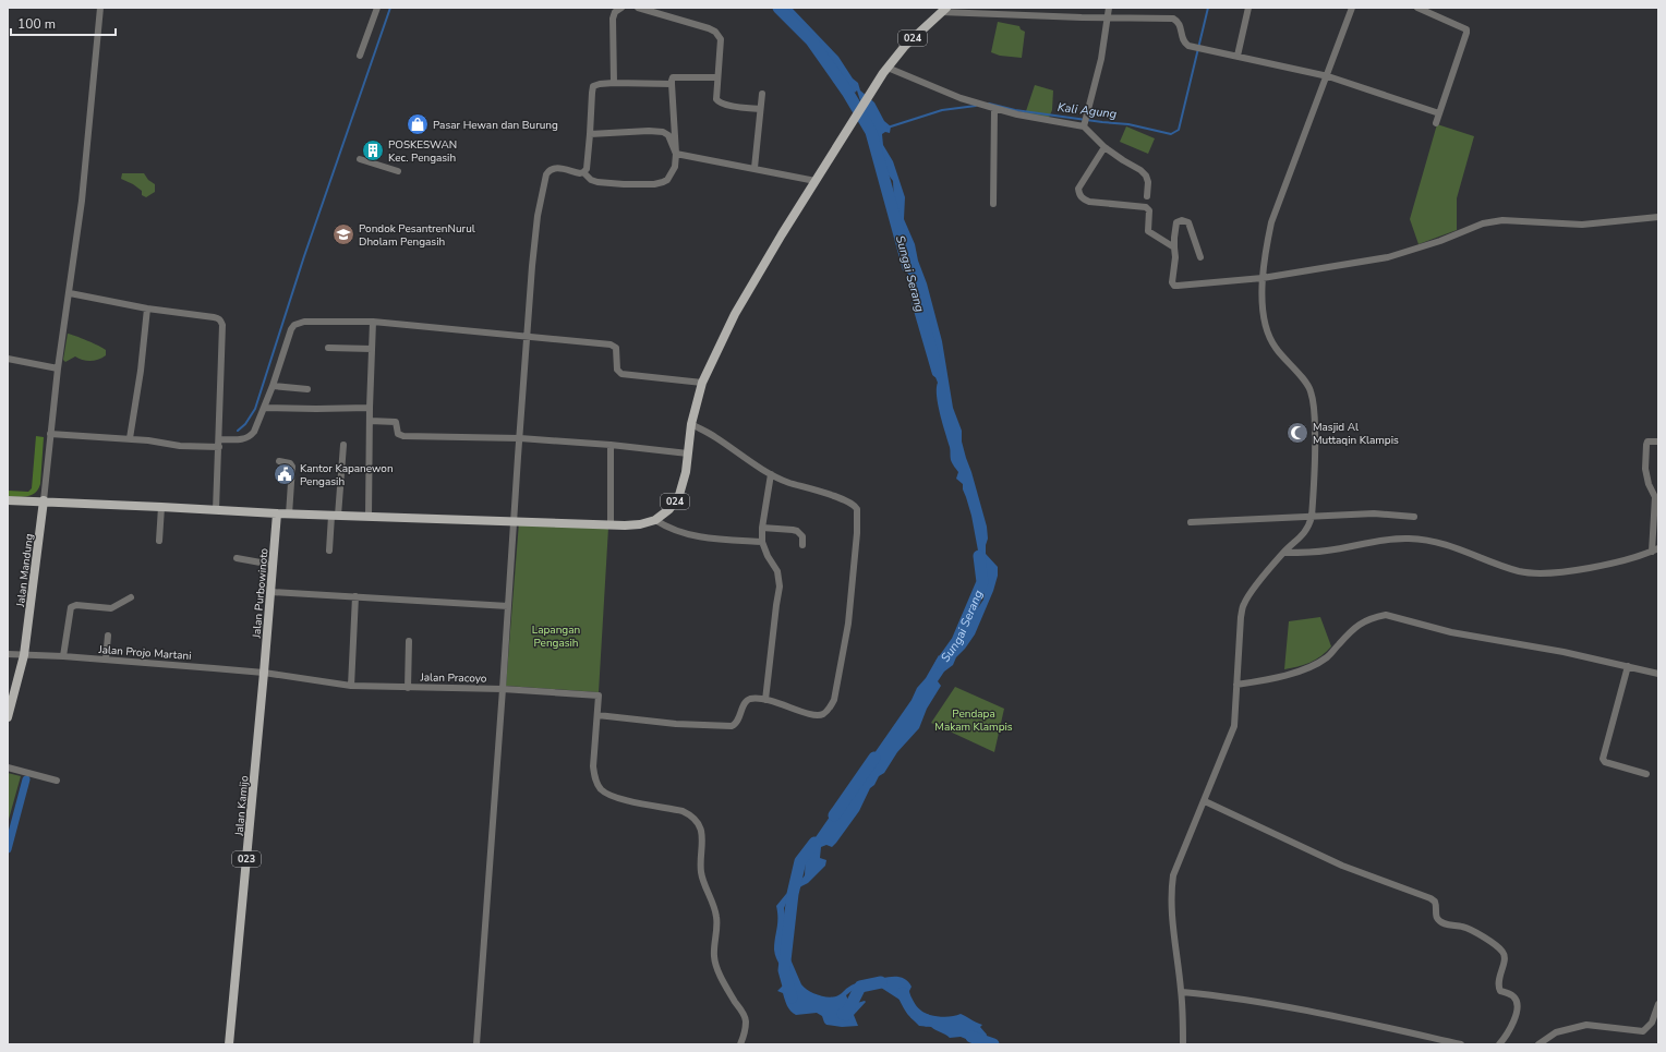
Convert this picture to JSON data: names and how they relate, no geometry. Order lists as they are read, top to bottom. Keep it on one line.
{"streets":{"main road":["024","Jalan Mandung","Jalan Purbowinoto","Jalan Kamijo","023"],"street":["Jalan Projo Martani","Jalan Pracoyo"]},"crossings":[["024","Jalan Purbowinoto"],["024","Jalan Pracoyo"],["Jalan Mandung","Jalan Projo Martani"],["Jalan Purbowinoto","Jalan Projo Martani"],["Jalan Purbowinoto","Jalan Pracoyo"],["Jalan Purbowinoto","Jalan Kamijo"],["Jalan Projo Martani","Jalan Pracoyo"],["Jalan Projo Martani","Jalan Kamijo"],["Jalan Pracoyo","Jalan Kamijo"]],"water":["Kali Agung","Sungai Serang"],"parks":["Lapangan Pengasih","Pendapa Makam Klampis"],"places":{"shop":["Pasar Hewan dan Burung"],"building":["POSKESWAN Kec. Pengasih"],"school or university":["Pondok PesantrenNurul Dholam Pengasih"],"mosque":["Masjid Al Muttaqin Klampis"],"public building":["Kantor Kapanewon Pengasih"]},"scale_bar":"100 m"}
